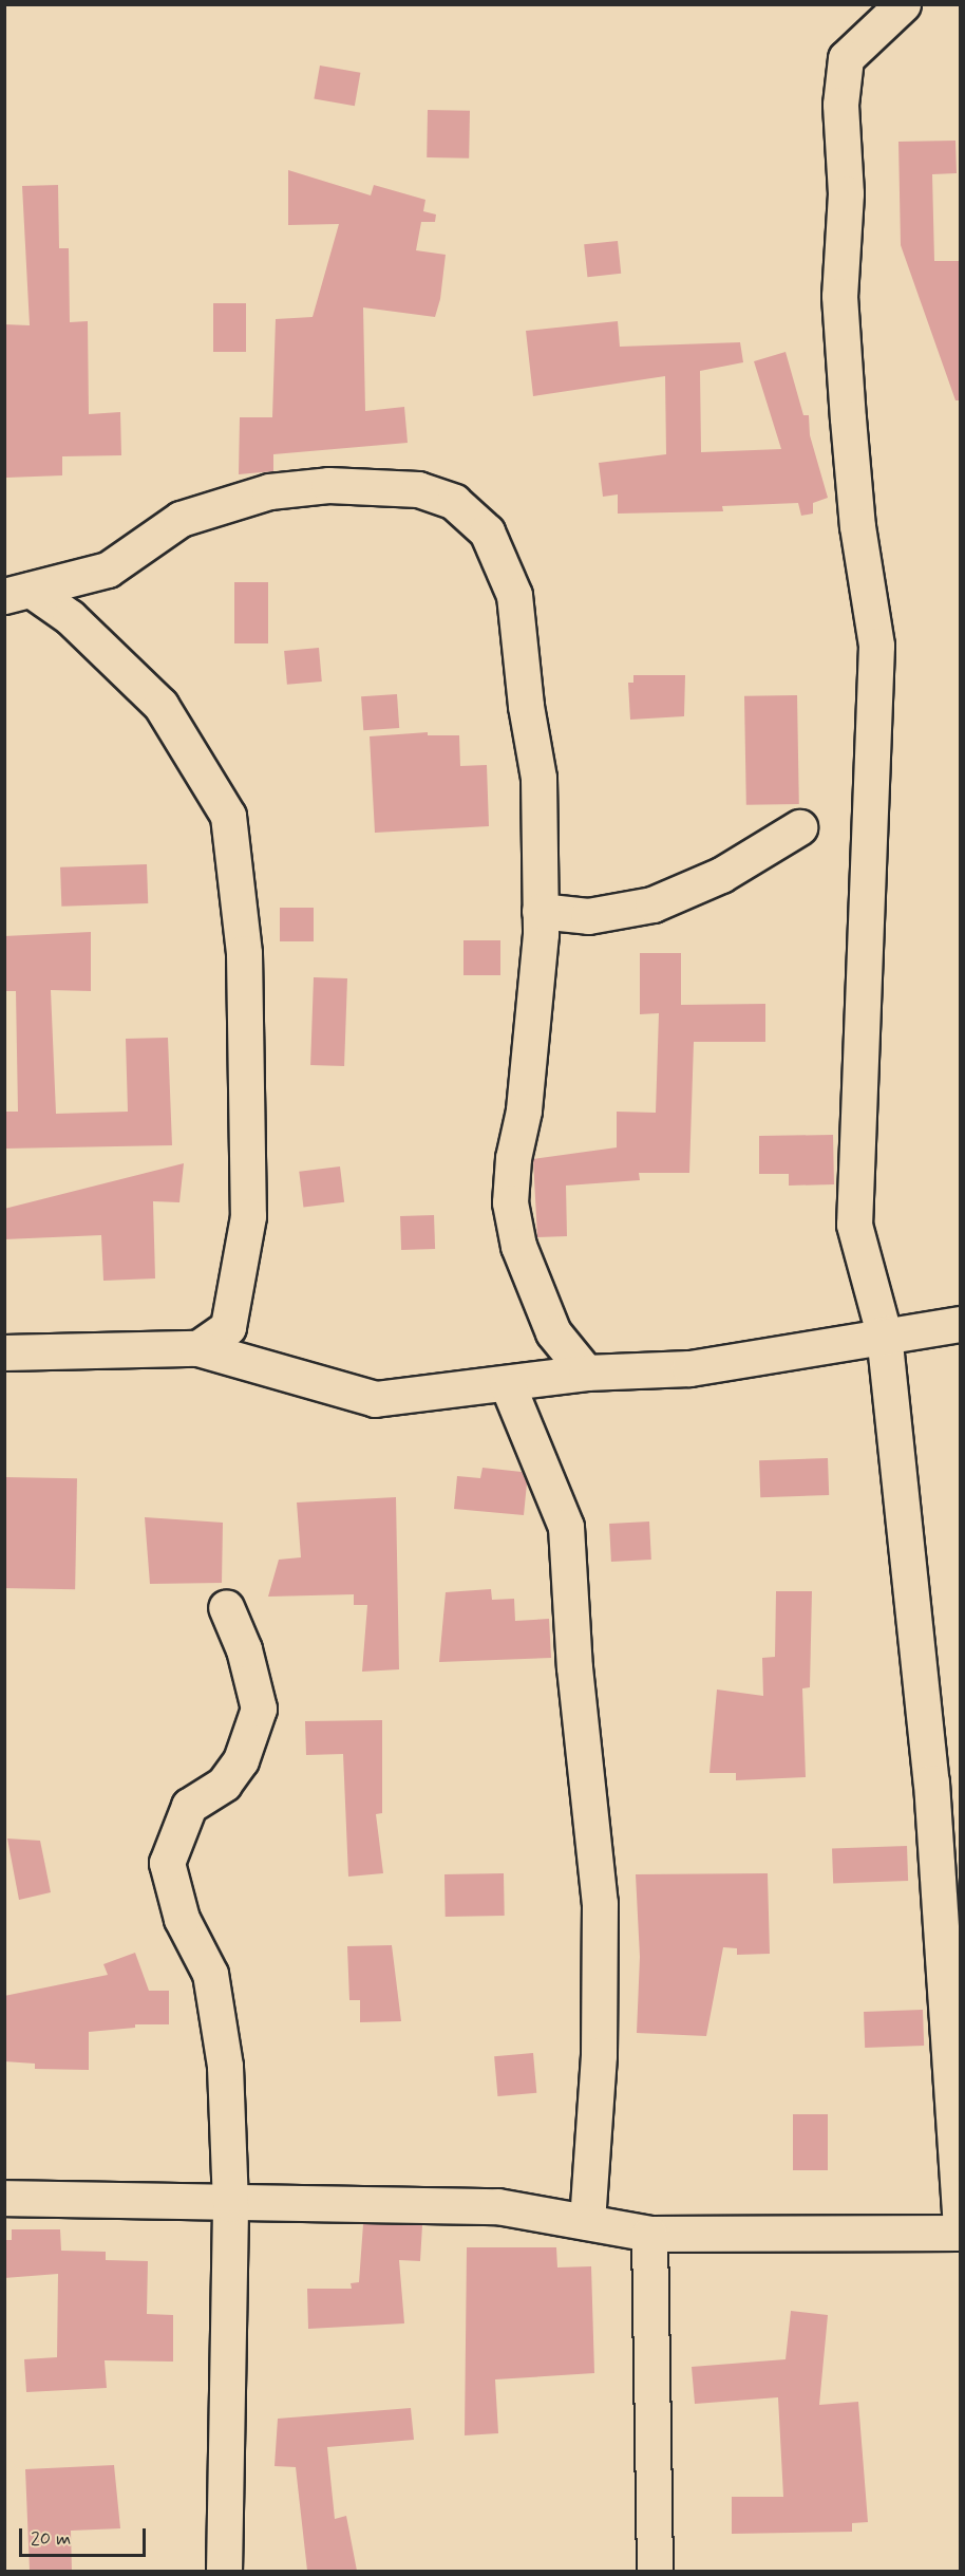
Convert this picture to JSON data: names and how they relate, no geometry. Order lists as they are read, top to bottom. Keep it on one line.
{"scale_bar":"20 m"}
